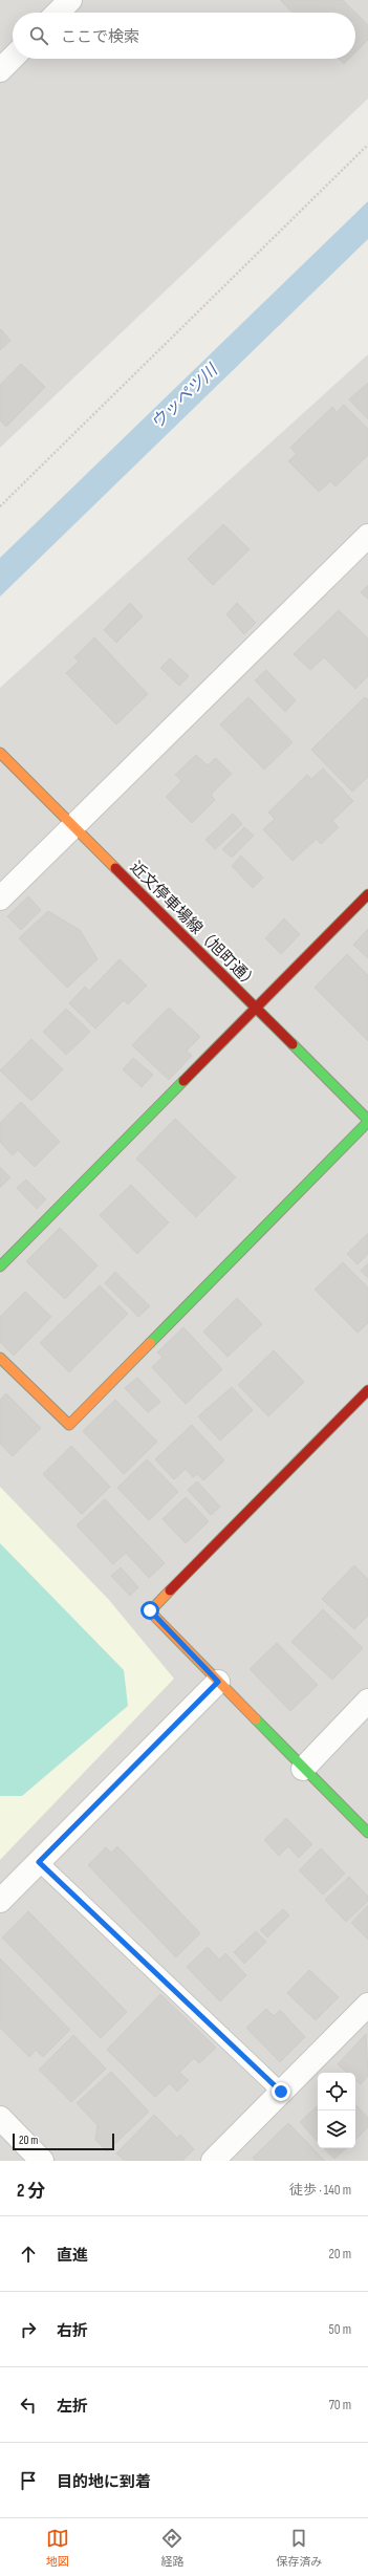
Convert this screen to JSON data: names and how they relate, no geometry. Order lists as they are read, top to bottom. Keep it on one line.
{"streets":{"street":["近文停車場線（旭町通）"]},"water":["ウッペツ川"],"scale_bar":"20 m","page":{"search":"ここで検索","scale":"20 m","heading":["2 分","徒歩 · 140 m"],"list":[["直進","20 m"],["右折","50 m"],["左折","70 m"],"目的地に到着"],"nav":["地図","経路","保存済み"]}}
